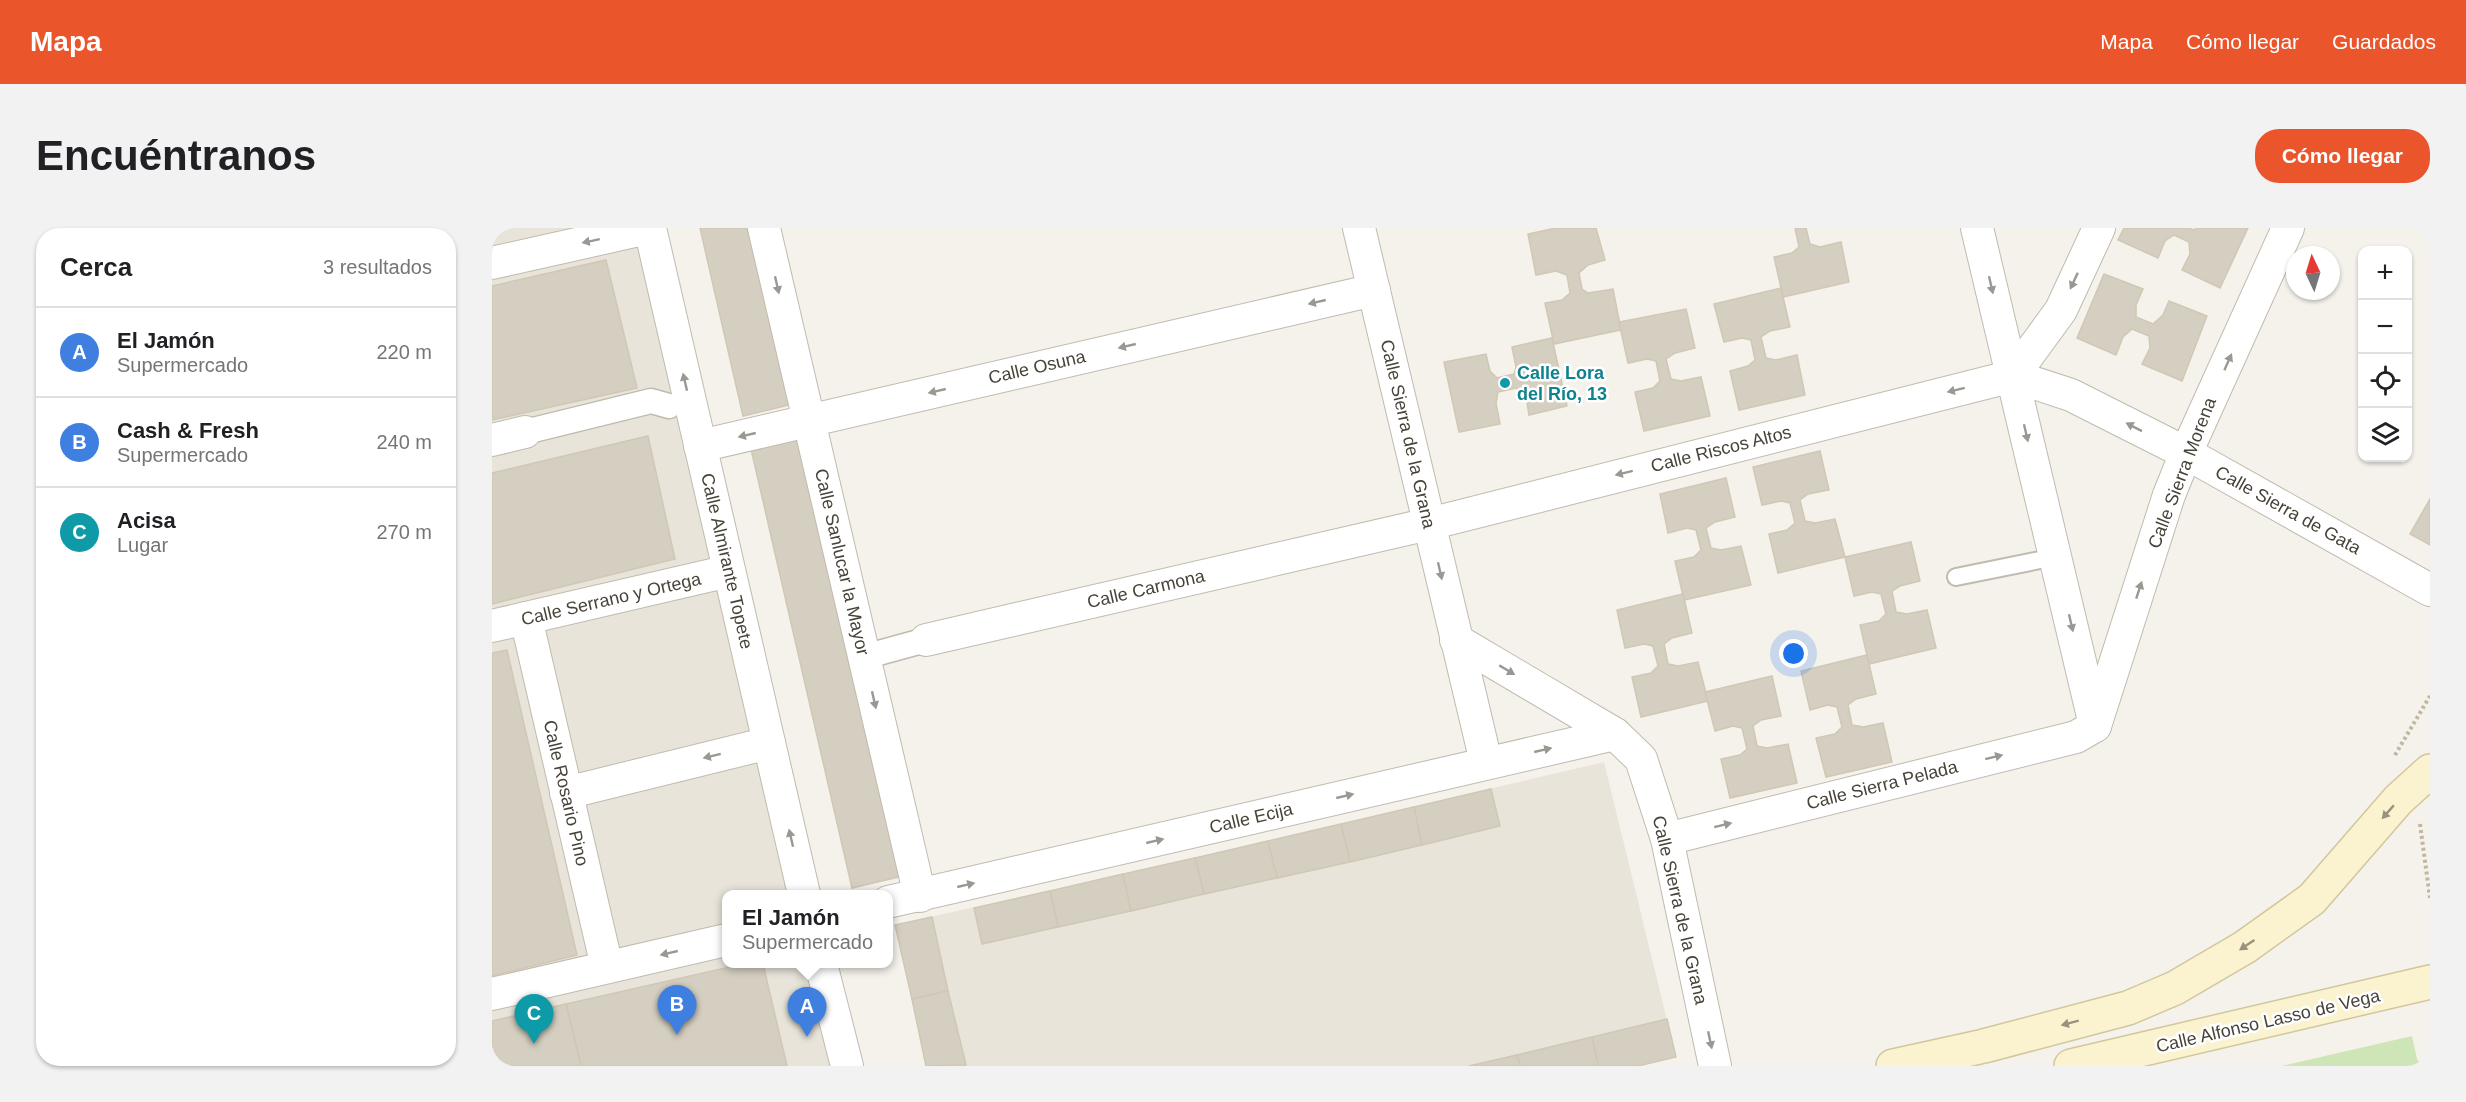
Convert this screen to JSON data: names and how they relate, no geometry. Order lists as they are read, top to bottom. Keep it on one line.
{"streets":{"main road":["Calle Alfonso Lasso de Vega"],"street":["Calle Osuna","Calle Sierra de la Grana","Calle Riscos Altos","Calle Sierra Morena","Calle Sierra de Gata","Calle Almirante Topete","Calle Sanlucar la Mayor","Calle Carmona","Calle Serrano y Ortega","Calle Sierra Pelada","Calle Rosario Pino","Calle Ecija"]},"crossings":[["Calle Osuna","Calle Sierra de la Grana"],["Calle Osuna","Calle Almirante Topete"],["Calle Osuna","Calle Sanlucar la Mayor"],["Calle Sierra de la Grana","Calle Riscos Altos"],["Calle Sierra de la Grana","Calle Carmona"],["Calle Sierra de la Grana","Calle Sierra Pelada"],["Calle Sierra de la Grana","Calle Ecija"],["Calle Riscos Altos","Calle Sierra de Gata"],["Calle Riscos Altos","Calle Carmona"],["Calle Sierra Morena","Calle Sierra de Gata"],["Calle Sierra Morena","Calle Sierra Pelada"],["Calle Almirante Topete","Calle Serrano y Ortega"],["Calle Sanlucar la Mayor","Calle Carmona"],["Calle Sanlucar la Mayor","Calle Ecija"],["Calle Serrano y Ortega","Calle Rosario Pino"]],"one_way":["Calle Osuna","Calle Sierra de la Grana","Calle Riscos Altos","Calle Sierra de Gata","Calle Almirante Topete","Calle Sanlucar la Mayor","Calle Sierra Pelada","Calle Ecija"],"places":["Calle Lora del Río, 13"],"north":"top","page":{"header":"Mapa","nav":["Mapa","Cómo llegar","Guardados"],"buttons":"Cómo llegar","title":"Encuéntranos","heading":["Cerca","3 resultados"],"map_buttons":["+","−"],"list":[{"mark":"A","name":"El Jamón","note":"Supermercado","value":"220 m"},{"mark":"B","name":"Cash & Fresh","note":"Supermercado","value":"240 m"},{"mark":"C","name":"Acisa","note":"Lugar","value":"270 m"}],"popup":["El Jamón","Supermercado"],"pins":["B","A","C"]}}
